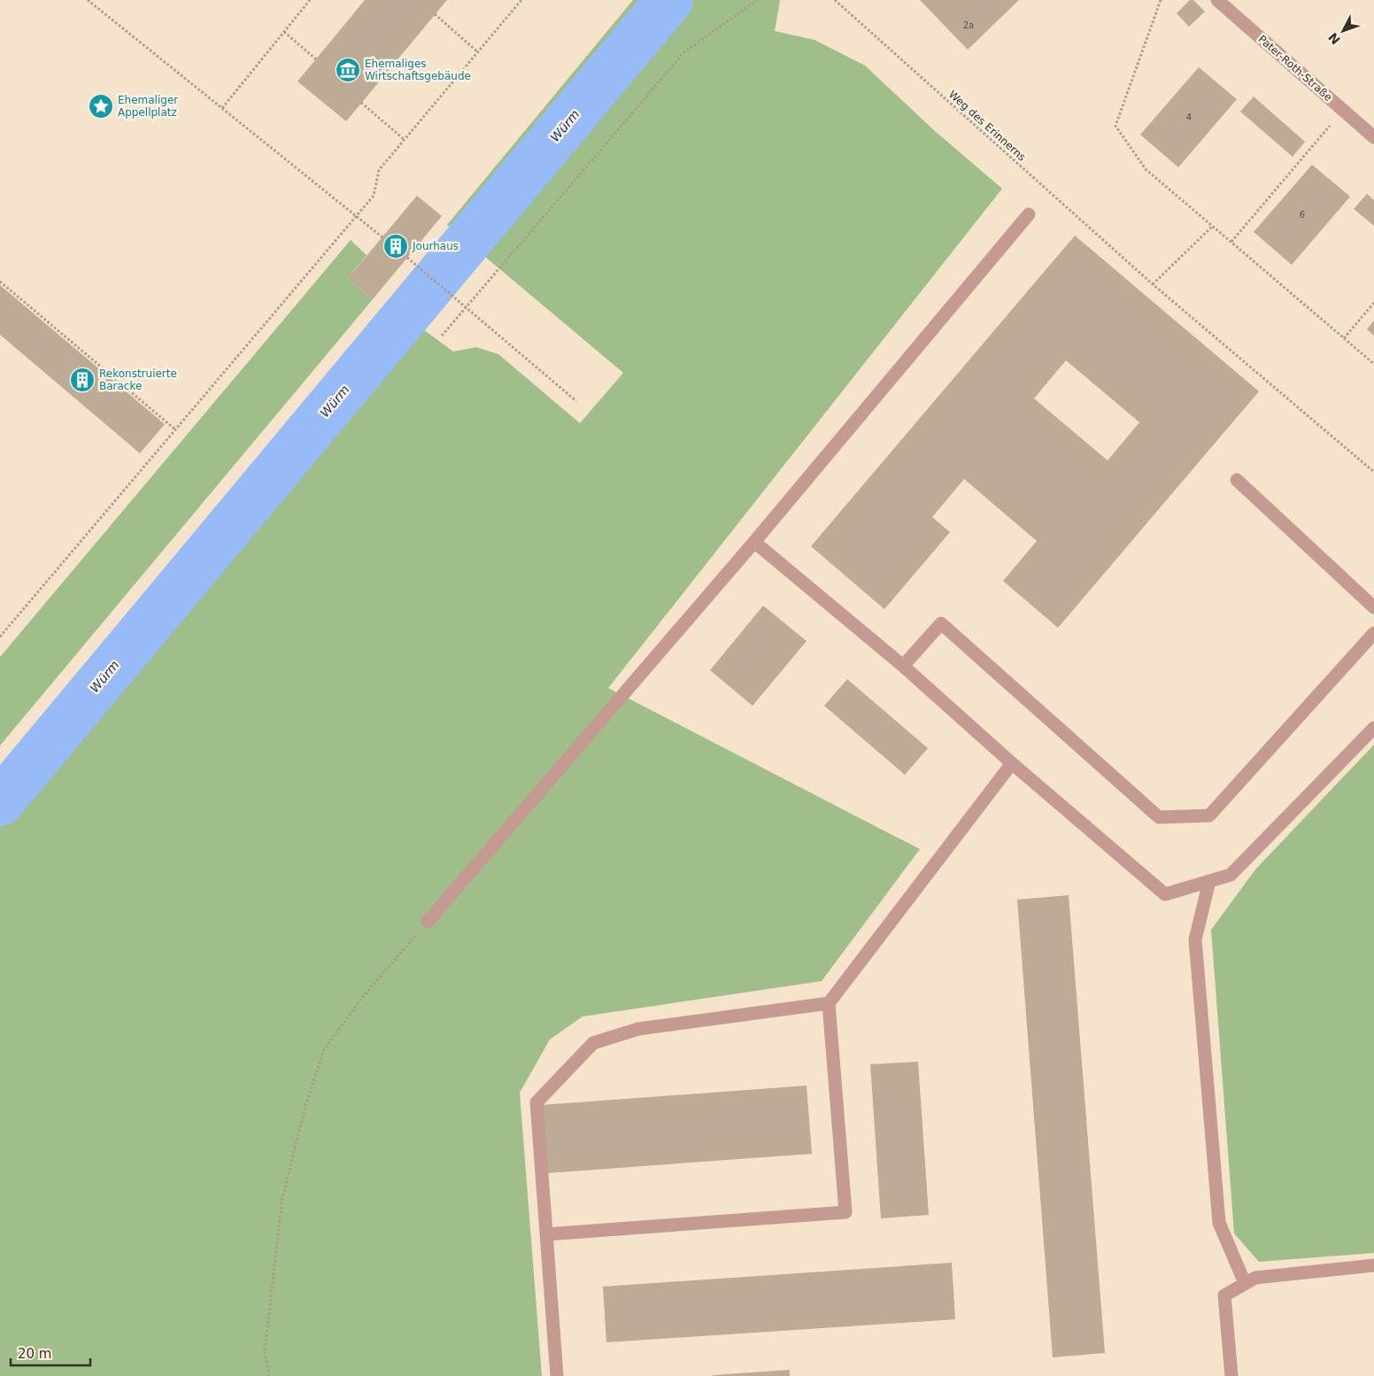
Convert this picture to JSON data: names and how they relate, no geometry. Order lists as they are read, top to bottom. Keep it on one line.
{"streets":{"street":["Pater-Roth-Straße"],"path":["Weg des Erinnerns"]},"water":["Würm"],"places":{"museum":["Ehemaliges Wirtschaftsgebäude"],"place":["Ehemaliger Appellplatz"],"building":["Jourhaus","Rekonstruierte Baracke"]},"house_numbers":["2a","4","6"],"scale_bar":"20 m","north":"bottom left"}
